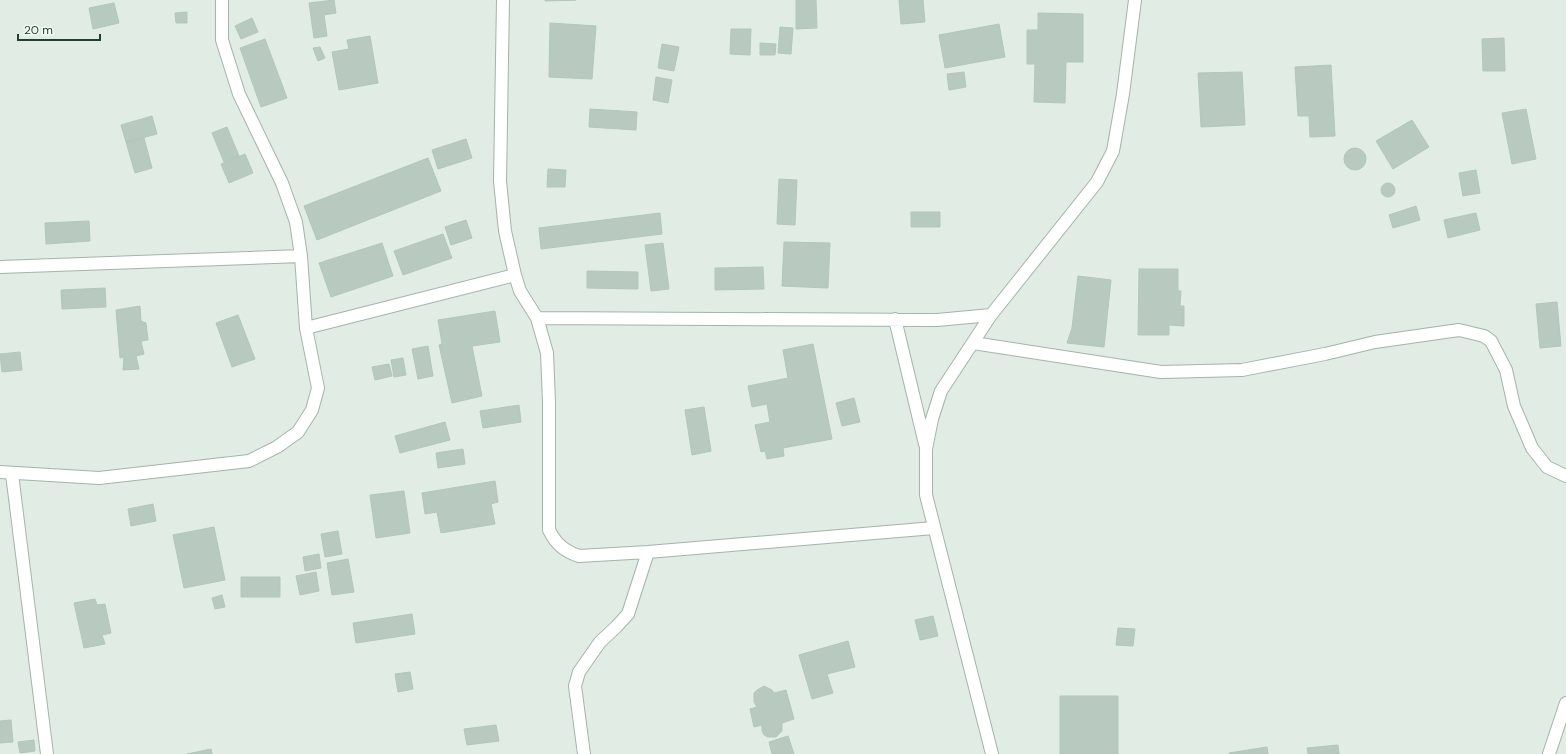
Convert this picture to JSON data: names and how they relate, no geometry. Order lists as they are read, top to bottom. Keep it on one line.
{"scale_bar":"20 m"}
